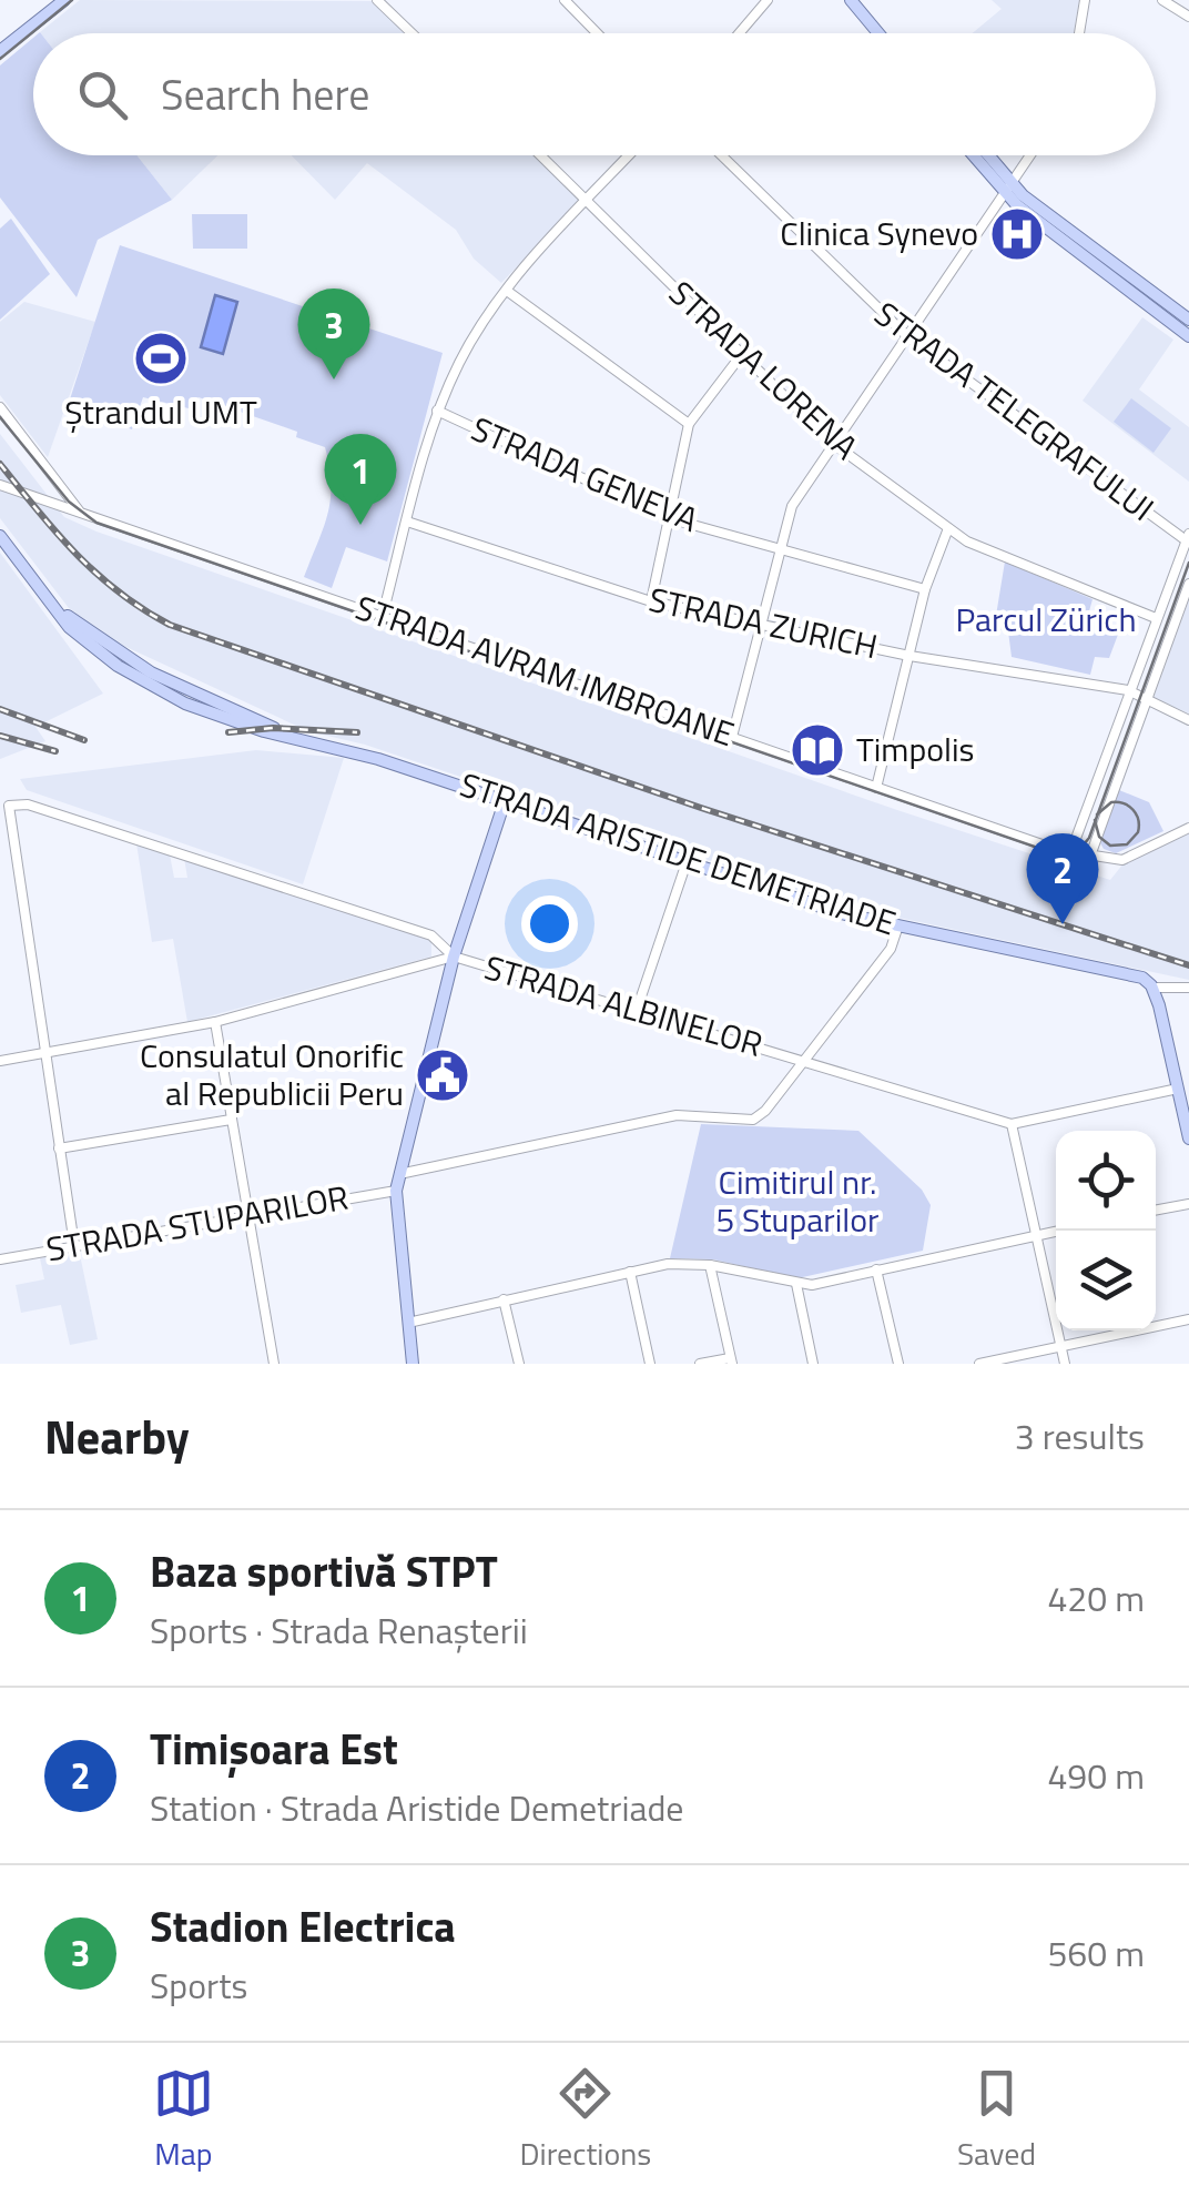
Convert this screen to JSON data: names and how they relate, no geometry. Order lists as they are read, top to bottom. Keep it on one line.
{"streets":{"main road":["STRADA ARISTIDE DEMETRIADE"],"street":["STRADA LORENA","STRADA TELEGRAFULUI","STRADA GENEVA","STRADA ZURICH","STRADA AVRAM IMBROANE","STRADA ALBINELOR","STRADA STUPARILOR"]},"parks":["Parcul Zürich","Cimitirul nr. 5 Stuparilor"],"places":{"hospital":["Clinica Synevo"],"sports":["Ștrandul UMT"],"library":["Timpolis"],"public building":["Consulatul Onorific al Republicii Peru"]},"page":{"search":"Search here","pins":["3","1","2"],"heading":["Nearby","3 results"],"list":[{"mark":"1","name":"Baza sportivă STPT","note":"Sports · Strada Renașterii","value":"420 m"},{"mark":"2","name":"Timișoara Est","note":"Station · Strada Aristide Demetriade","value":"490 m"},{"mark":"3","name":"Stadion Electrica","note":"Sports","value":"560 m"}],"nav":["Map","Directions","Saved"]}}
